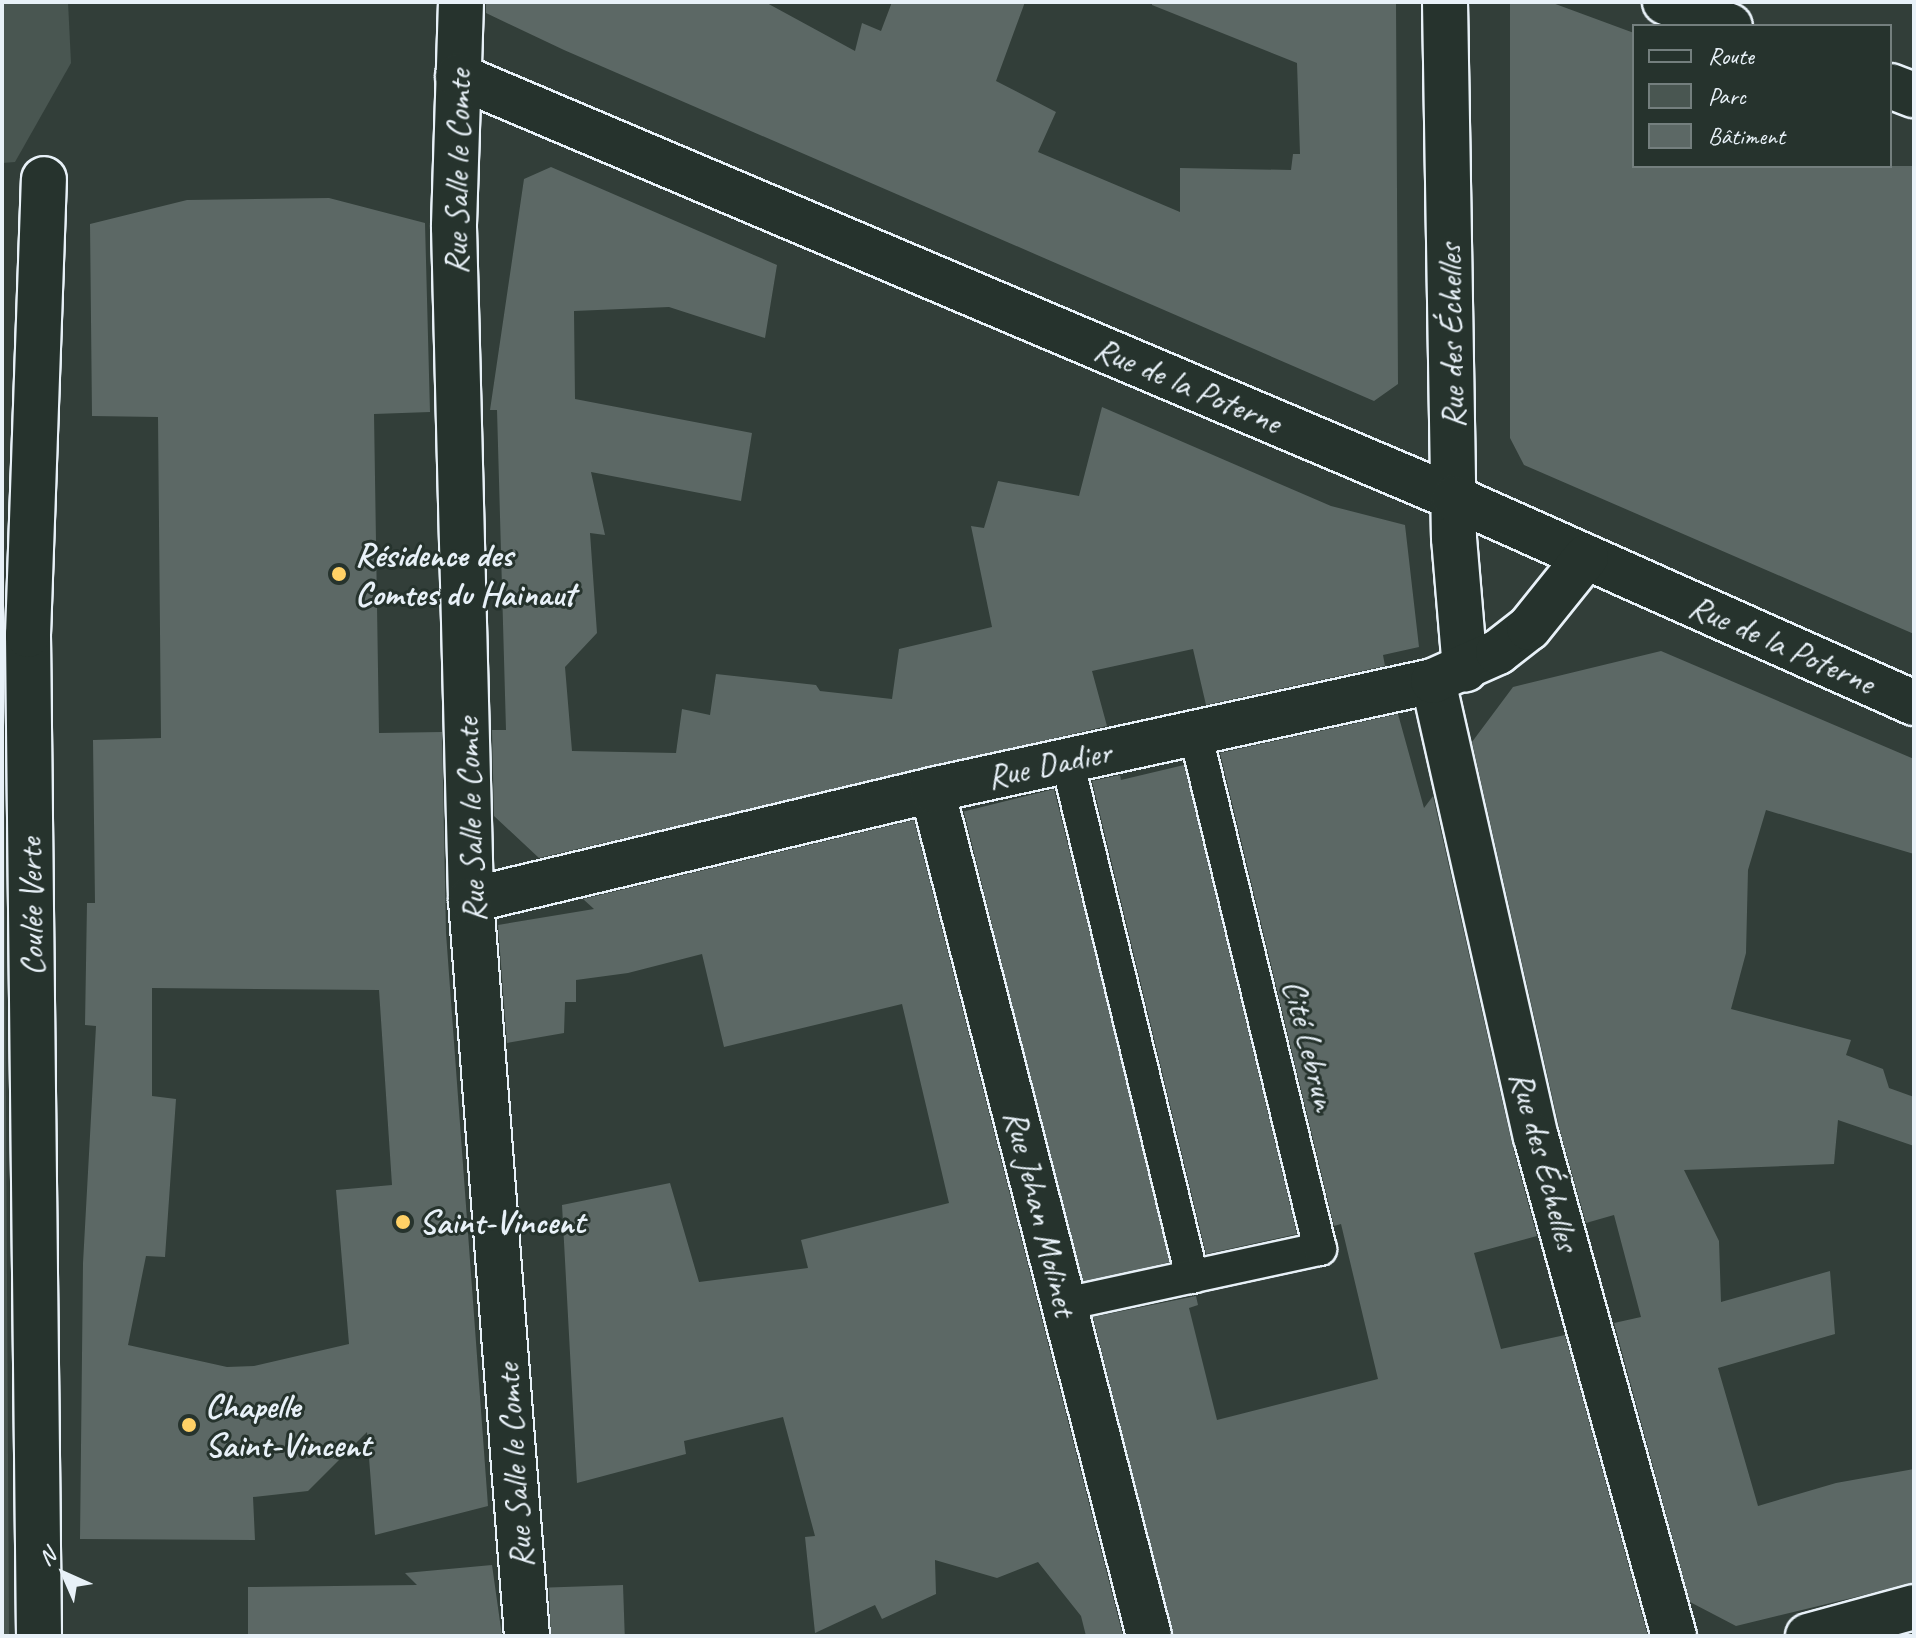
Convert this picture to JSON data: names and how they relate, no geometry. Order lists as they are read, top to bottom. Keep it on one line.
{"streets":{"street":["Rue Salle le Comte","Rue des Échelles","Rue de la Poterne","Rue Dadier","Coulée Verte","Rue Jehan Molinet"],"lane":["Cité Lebrun"]},"crossings":[["Rue Salle le Comte","Rue de la Poterne"],["Rue Salle le Comte","Rue Dadier"],["Rue des Échelles","Rue de la Poterne"],["Rue des Échelles","Rue Dadier"],["Rue de la Poterne","Rue Dadier"],["Rue Dadier","Cité Lebrun"],["Rue Dadier","Rue Jehan Molinet"],["Cité Lebrun","Rue Jehan Molinet"]],"places":["Résidence des Comtes du Hainaut","Saint-Vincent","Chapelle Saint-Vincent"],"legend":["Route","Parc","Bâtiment"],"north":"top left"}
